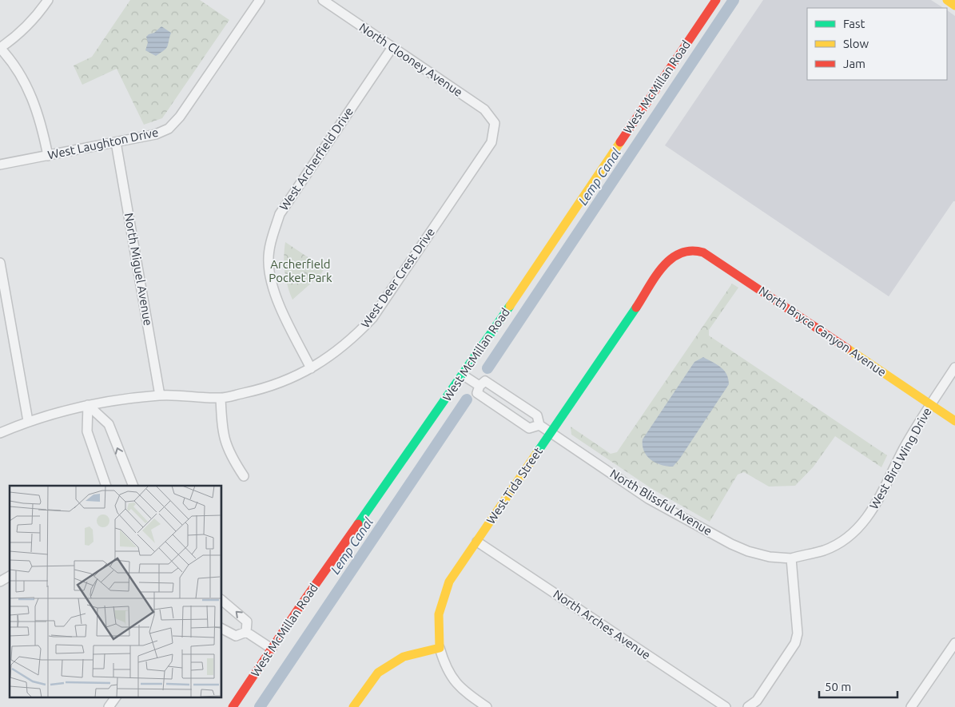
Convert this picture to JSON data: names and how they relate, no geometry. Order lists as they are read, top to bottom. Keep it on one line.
{"streets":{"street":["North Clooney Avenue","West McMillan Road","West Laughton Drive","West Archerfield Drive","North Miguel Avenue","West Deer Crest Drive","North Bryce Canyon Avenue","West Bird Wing Drive","West Tida Street","North Blissful Avenue","North Arches Avenue"]},"crossings":[["North Clooney Avenue","West Archerfield Drive"],["North Clooney Avenue","West Deer Crest Drive"],["West McMillan Road","North Blissful Avenue"],["West Laughton Drive","North Miguel Avenue"],["West Archerfield Drive","West Deer Crest Drive"],["North Miguel Avenue","West Deer Crest Drive"],["North Bryce Canyon Avenue","West Bird Wing Drive"],["North Bryce Canyon Avenue","West Tida Street"],["West Bird Wing Drive","North Blissful Avenue"],["West Tida Street","North Blissful Avenue"],["West Tida Street","North Arches Avenue"]],"water":["Lemp Canal"],"parks":["Archerfield Pocket Park"],"legend":["Fast","Slow","Jam"],"scale_bar":"50 m"}
